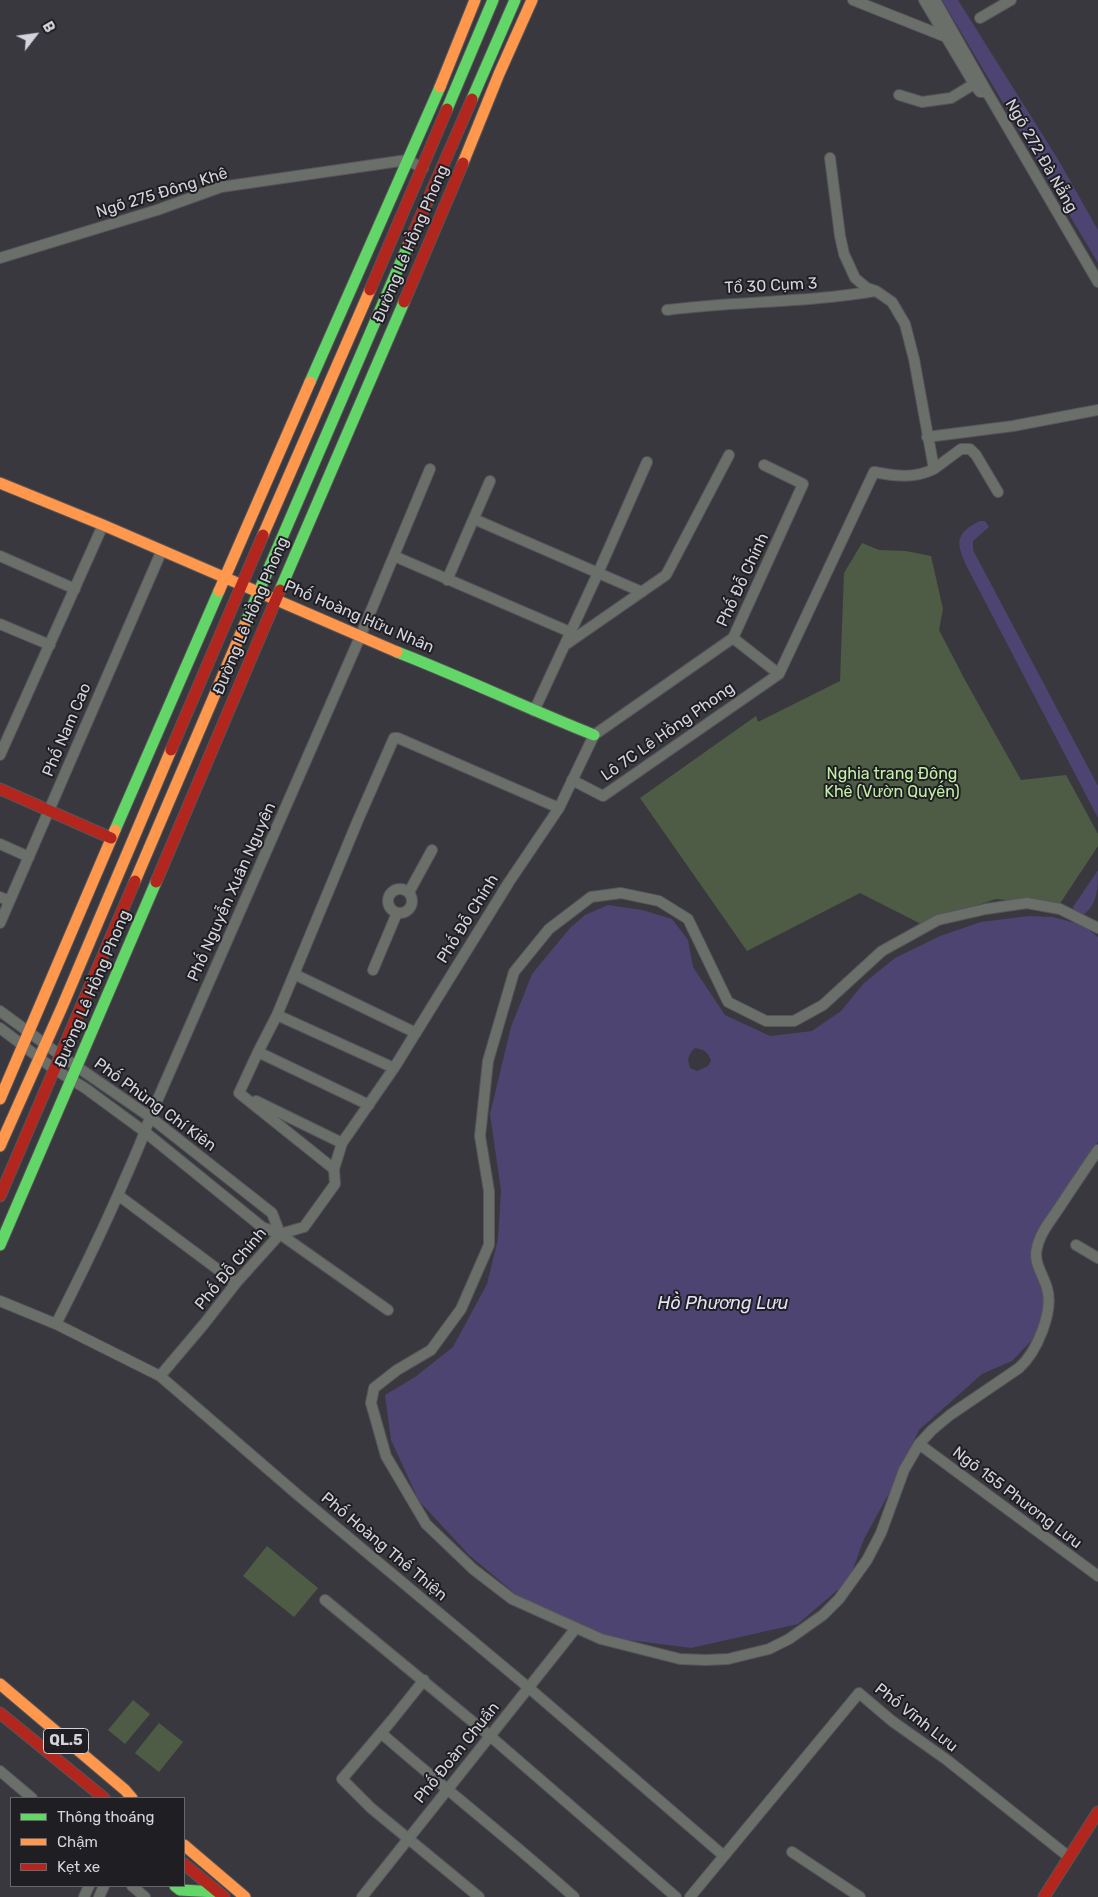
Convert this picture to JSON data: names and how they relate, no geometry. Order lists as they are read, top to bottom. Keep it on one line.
{"streets":{"main road":["Đường Lê Hồng Phong","Phố Hoàng Hữu Nhân","QL.5"],"street":["Ngõ 272 Đà Nẵng","Ngõ 275 Đông Khê","Tổ 30 Cụm 3","Phố Đỗ Chính","Phố Nam Cao","Lô 7C Lê Hồng Phong","Phố Nguyễn Xuân Nguyên","Phố Phùng Chí Kiên","Ngõ 155 Phương Lưu","Phố Hoàng Thế Thiện","Phố Vĩnh Lưu","Phố Đoàn Chuẩn"]},"crossings":[["Đường Lê Hồng Phong","Phố Hoàng Hữu Nhân"],["Đường Lê Hồng Phong","Phố Phùng Chí Kiên"],["Phố Đỗ Chính","Phố Hoàng Hữu Nhân"],["Phố Đỗ Chính","Lô 7C Lê Hồng Phong"],["Phố Đỗ Chính","Phố Phùng Chí Kiên"],["Phố Đỗ Chính","Phố Hoàng Thế Thiện"],["Phố Hoàng Hữu Nhân","Phố Nam Cao"],["Phố Hoàng Hữu Nhân","Phố Nguyễn Xuân Nguyên"],["Phố Nguyễn Xuân Nguyên","Phố Phùng Chí Kiên"],["Phố Nguyễn Xuân Nguyên","Phố Hoàng Thế Thiện"],["Phố Hoàng Thế Thiện","Phố Vĩnh Lưu"],["Phố Hoàng Thế Thiện","Phố Đoàn Chuẩn"]],"water":["Hồ Phương Lưu"],"parks":["Nghia trang Đông Khê (Vườn Quyến)"],"legend":["Thông thoáng","Chậm","Kẹt xe"],"north":"top right"}
